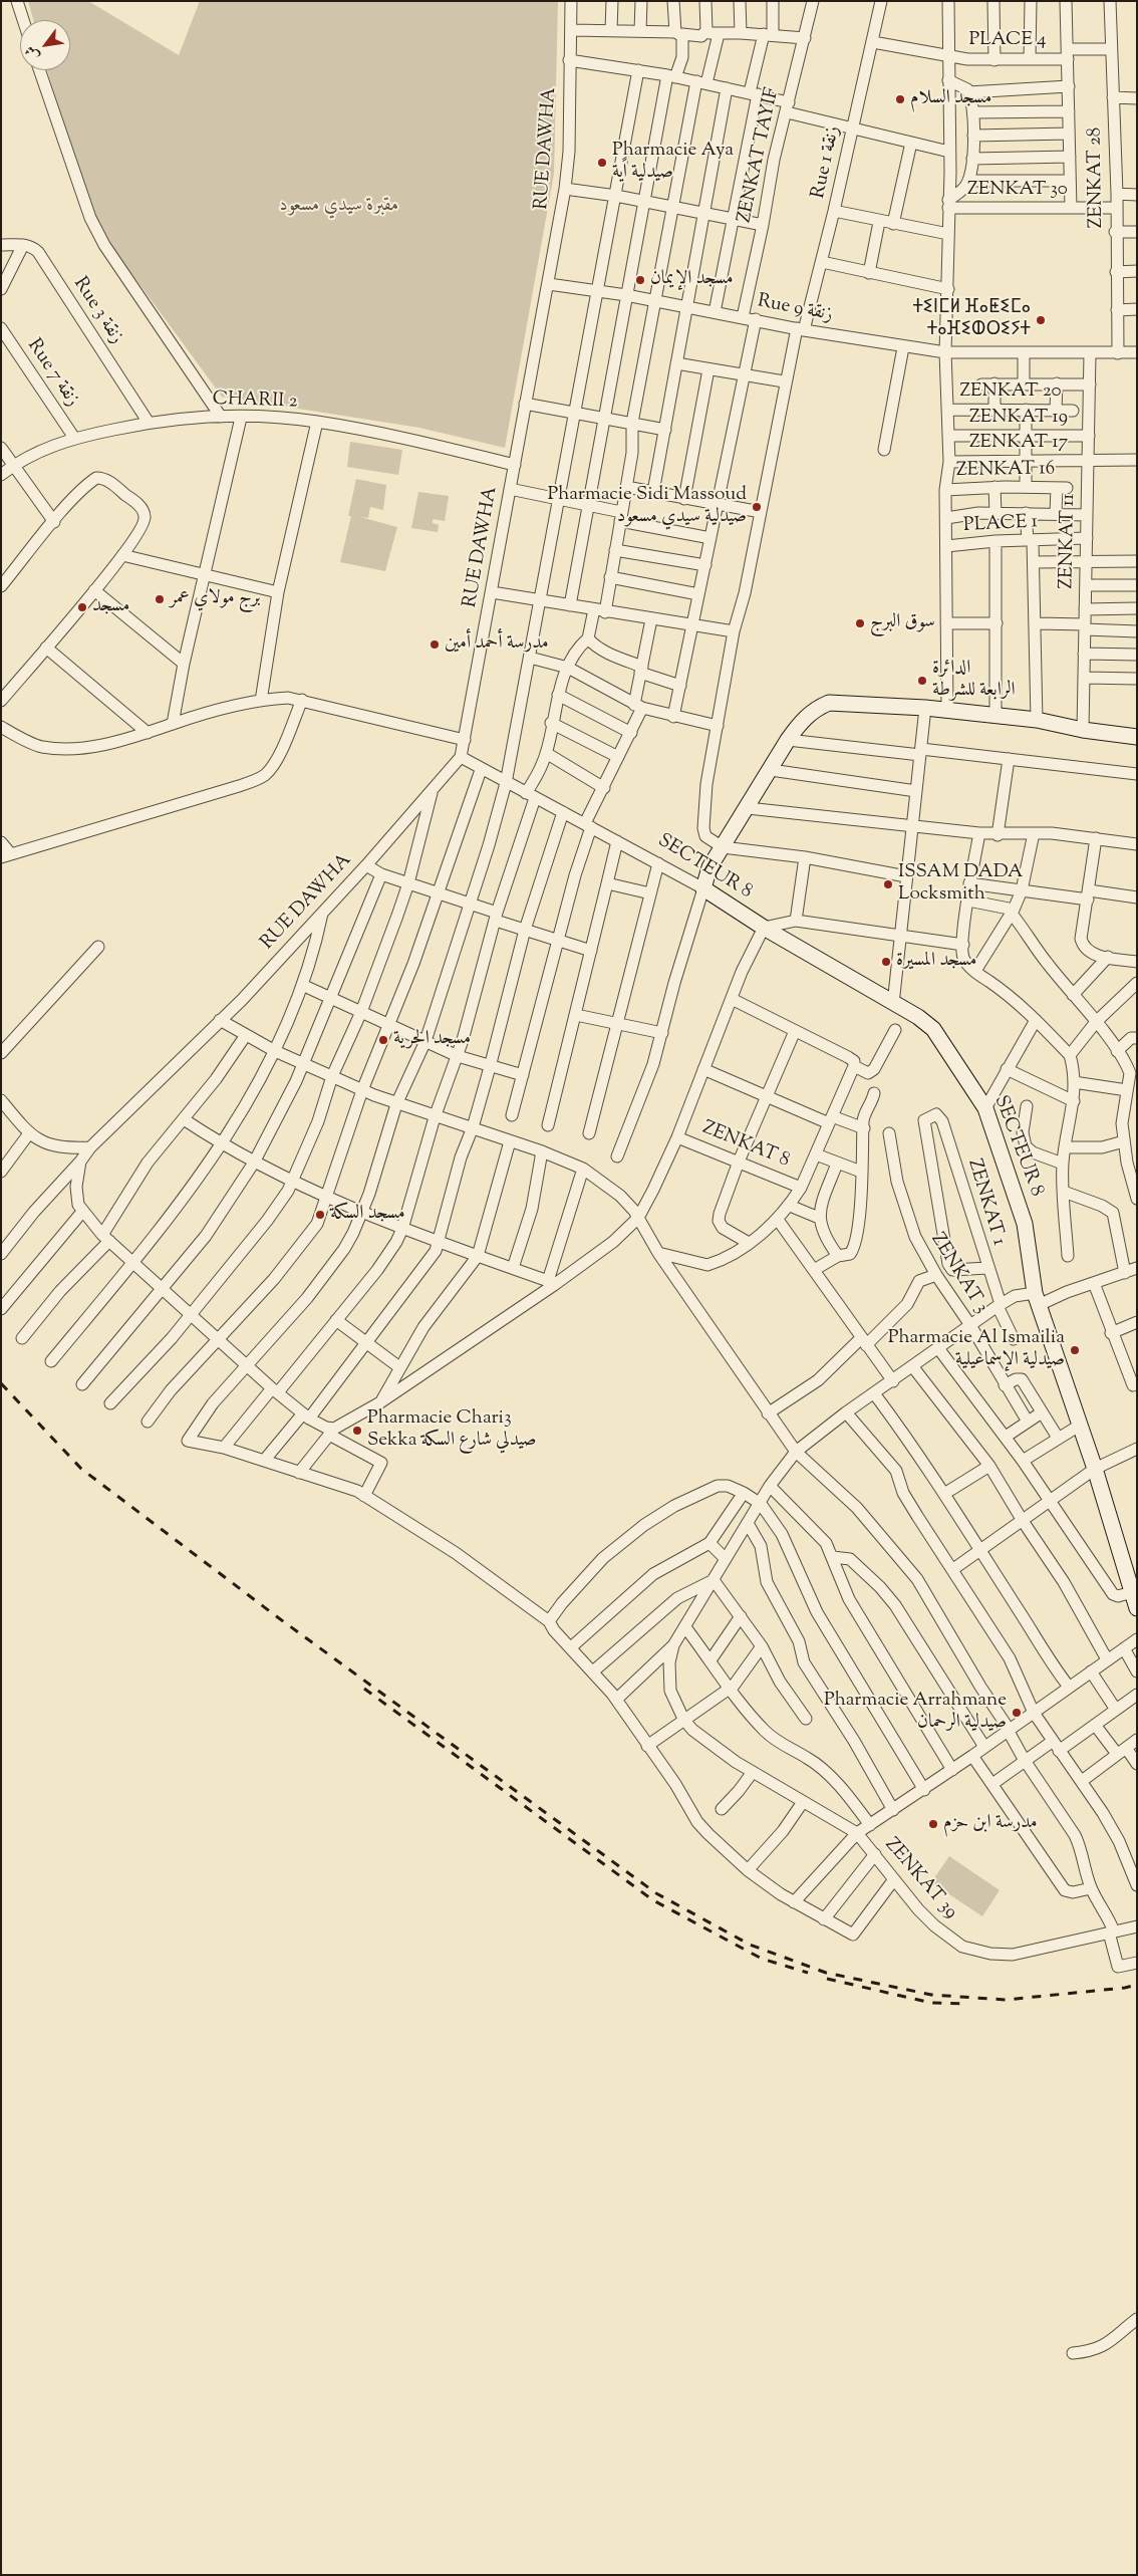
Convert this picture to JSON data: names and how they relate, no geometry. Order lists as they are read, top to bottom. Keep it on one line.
{"streets":{"street":["PLACE 4","RUE DAWHA","ZENKAT TAYIF","Rue 1 زنقة","ZENKAT 28","ZENKAT 30","Rue 9 زنقة","Rue 3 زنقة","Rue 7 زنقة","ZENKAT 20","CHARII 2","ZENKAT 19","ZENKAT 17","ZENKAT 16","PLACE 1","ZENKAT 11","SECTEUR 8","ZENKAT 8","ZENKAT 1","ZENKAT 3","ZENKAT 39"]},"crossings":[["PLACE 4","Rue 1 زنقة"],["PLACE 4","ZENKAT 28"],["RUE DAWHA","Rue 9 زنقة"],["RUE DAWHA","CHARII 2"],["RUE DAWHA","SECTEUR 8"],["ZENKAT TAYIF","Rue 9 زنقة"],["Rue 1 زنقة","Rue 9 زنقة"],["ZENKAT 28","ZENKAT 30"],["ZENKAT 28","Rue 9 زنقة"],["Rue 9 زنقة","ZENKAT 11"],["Rue 3 زنقة","CHARII 2"],["Rue 7 زنقة","CHARII 2"],["ZENKAT 19","ZENKAT 11"],["ZENKAT 17","ZENKAT 11"],["PLACE 1","ZENKAT 11"]],"parks":["مقبرة سيدي مسعود"],"places":["مسجد السلام","Pharmacie Aya صيدلية اًية","مسجد الإيمان","ⵜⵉⵏⵎⵍ ⴼⴰⵟⵉⵎⴰ ⵜⴰⴼⵉⵀⵔⵉⵢⵜ","Pharmacie Sidi Massoud صيدلية سيدي مسعود","برج مولاي عمر","مسجد","سوق البرج","مدرسة أحمد أمين","الدائرة الرابعة للشرطة","ISSAM DADA Locksmith","مسجد المسيرة","مسجد الحرية","مسجد السكة","Pharmacie Al Ismailia صيدلية الإسماعيلية","Pharmacie Chari3 Sekka صيدلي شارع السكة","Pharmacie Arrahmane صيدلية الرحمان","مدرسة ابن حزم"],"north":"bottom left"}
